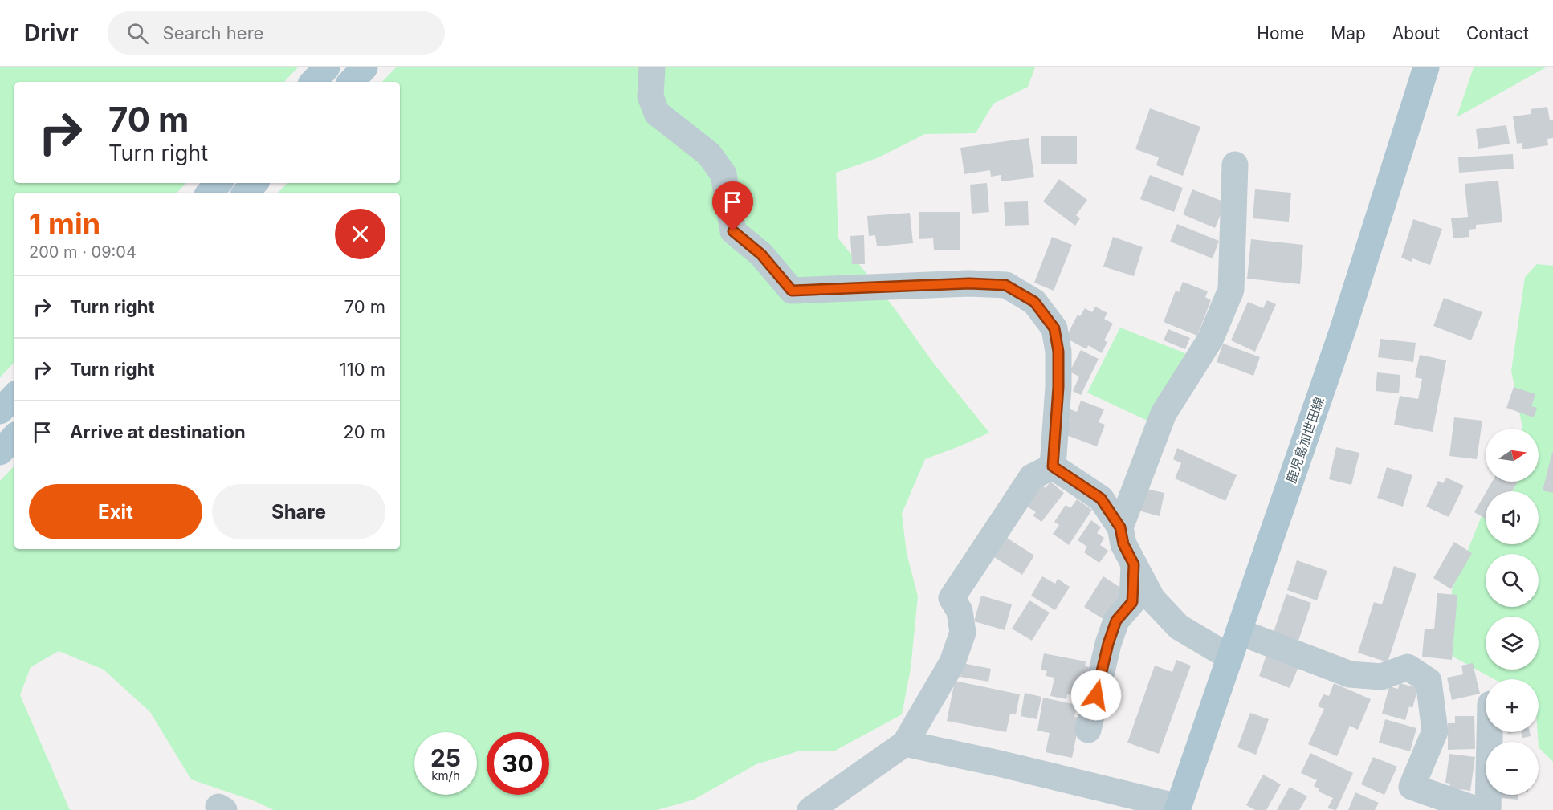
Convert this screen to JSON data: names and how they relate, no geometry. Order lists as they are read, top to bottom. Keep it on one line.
{"streets":{"main road":["鹿児島加世田線"]},"north":"right","page":{"header":"Drivr","search":"Search here","nav":["Home","Map","About","Contact"],"turn":["70 m","Turn right"],"heading":["1 min","200 m · 09:04"],"list":[{"name":"Turn right","value":"70 m"},{"name":"Turn right","value":"110 m"},{"name":"Arrive at destination","value":"20 m"}],"map_buttons":["+","−"],"buttons":["Exit","Share"],"speed":"25 km/h","limit":"30"}}
